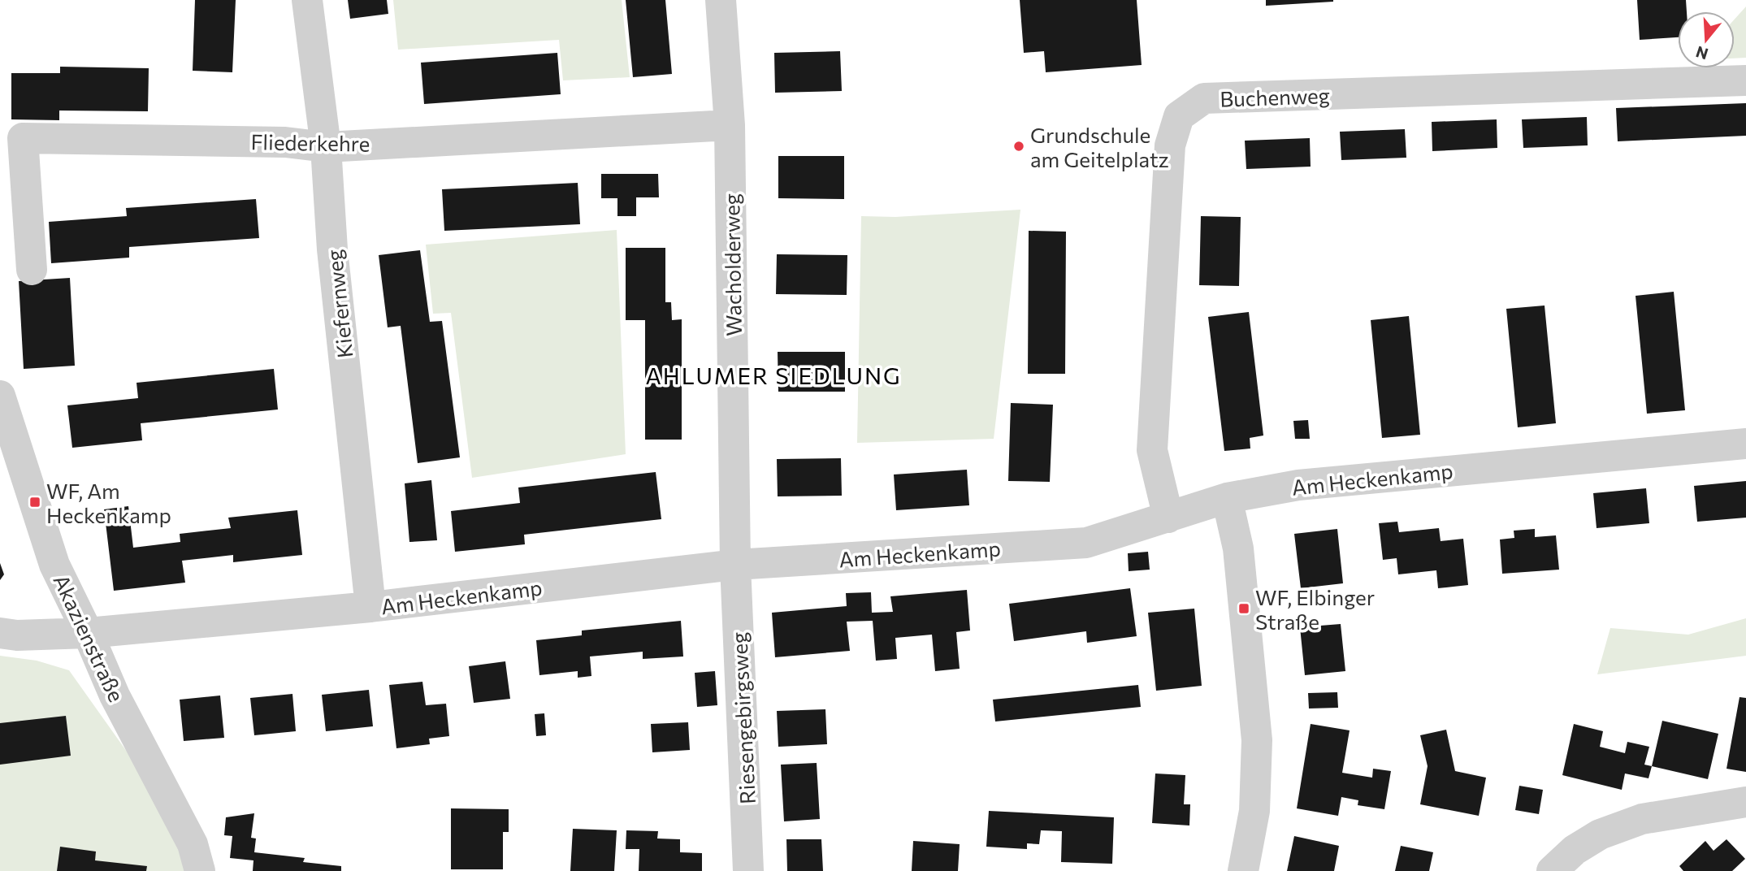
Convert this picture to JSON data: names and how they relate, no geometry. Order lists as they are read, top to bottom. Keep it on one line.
{"streets":{"street":["Buchenweg","Fliederkehre","Wacholderweg","Kiefernweg","Am Heckenkamp","Akazienstraße","Riesengebirgsweg"]},"crossings":[["Buchenweg","Am Heckenkamp"],["Fliederkehre","Wacholderweg"],["Fliederkehre","Kiefernweg"],["Wacholderweg","Am Heckenkamp"],["Wacholderweg","Riesengebirgsweg"],["Kiefernweg","Am Heckenkamp"],["Am Heckenkamp","Akazienstraße"],["Am Heckenkamp","Riesengebirgsweg"]],"districts":["AHLUMER SIEDLUNG"],"places":{"other":["Grundschule am Geitelplatz"],"transit":["WF, Am Heckenkamp","WF, Elbinger Straße"]},"north":"bottom"}
